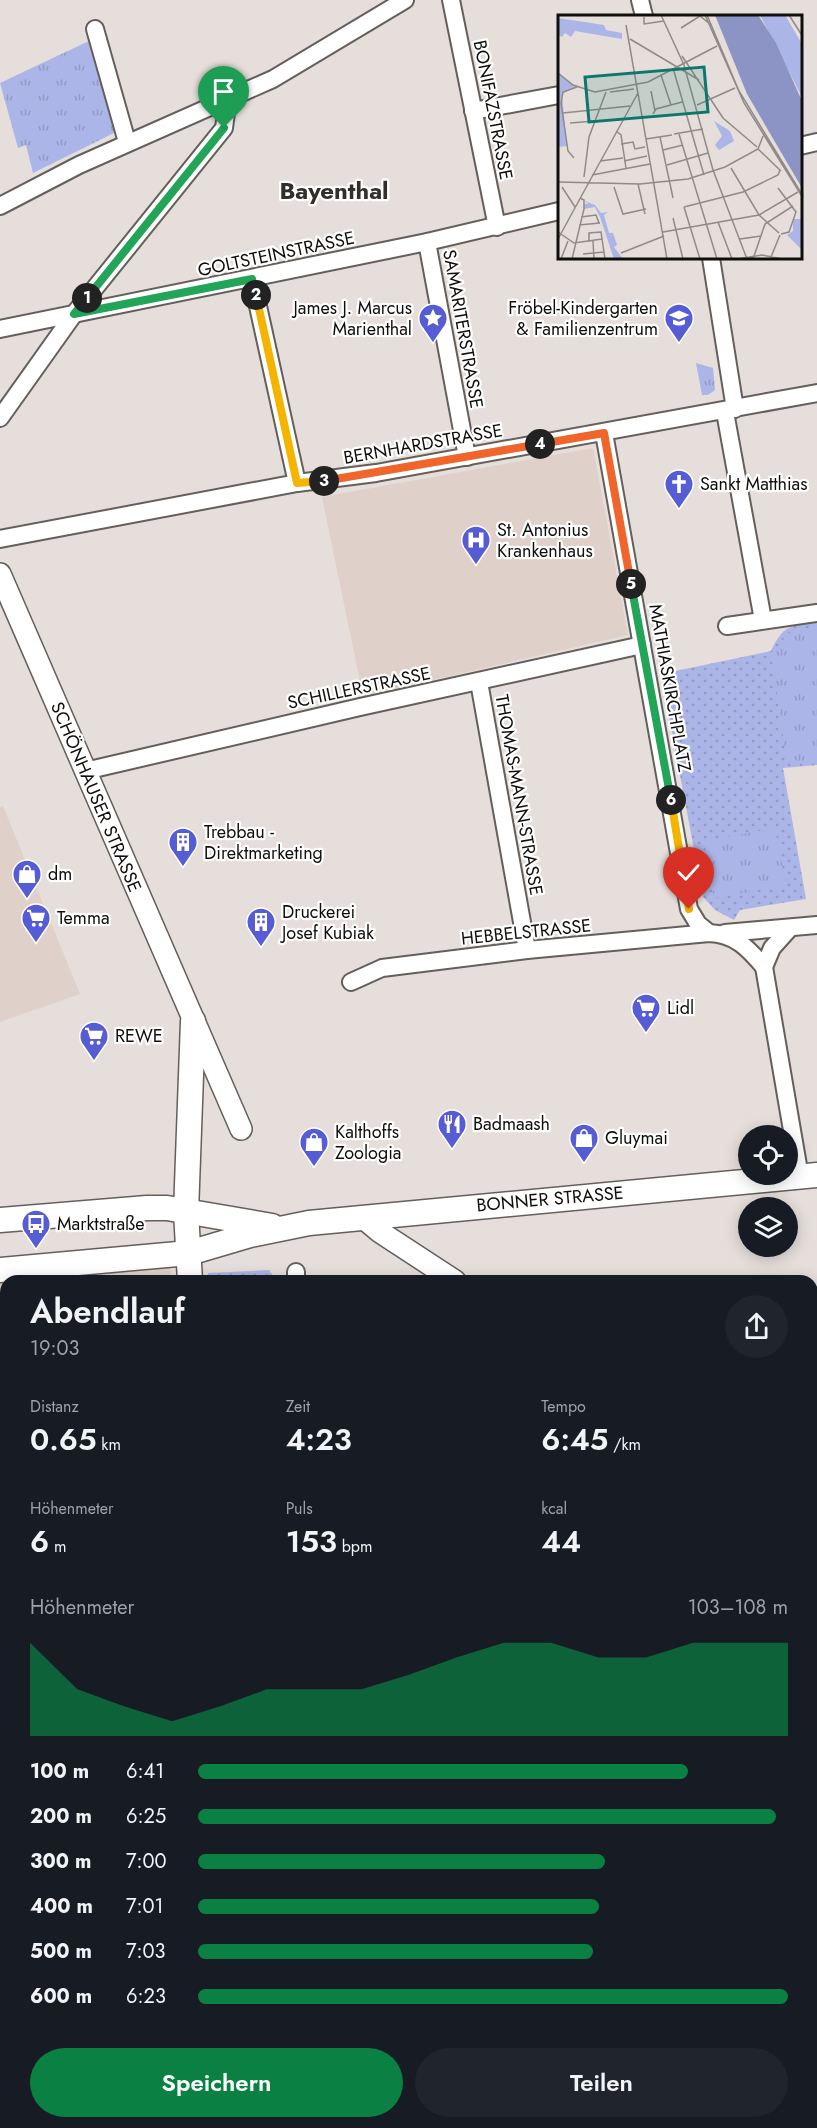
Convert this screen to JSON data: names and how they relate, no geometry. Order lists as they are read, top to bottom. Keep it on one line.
{"streets":{"main road":["SCHÖNHAUSER STRASSE","BONNER STRASSE"],"street":["BONIFAZSTRASSE","GOLTSTEINSTRASSE","SAMARITERSTRASSE","BERNHARDSTRASSE","SCHILLERSTRASSE","MATHIASKIRCHPLATZ","THOMAS-MANN-STRASSE","HEBBELSTRASSE"]},"crossings":[["BONIFAZSTRASSE","GOLTSTEINSTRASSE"],["GOLTSTEINSTRASSE","SAMARITERSTRASSE"],["SAMARITERSTRASSE","BERNHARDSTRASSE"],["BERNHARDSTRASSE","MATHIASKIRCHPLATZ"],["SCHILLERSTRASSE","MATHIASKIRCHPLATZ"],["SCHILLERSTRASSE","THOMAS-MANN-STRASSE"],["SCHILLERSTRASSE","SCHÖNHAUSER STRASSE"],["MATHIASKIRCHPLATZ","HEBBELSTRASSE"],["THOMAS-MANN-STRASSE","HEBBELSTRASSE"],["SCHÖNHAUSER STRASSE","BONNER STRASSE"]],"districts":["Bayenthal"],"places":{"place":["James J. Marcus Marienthal"],"school or university":["Fröbel-Kindergarten & Familienzentrum"],"church":["Sankt Matthias"],"hospital":["St. Antonius Krankenhaus"],"building":["Trebbau - Direktmarketing","Druckerei Josef Kubiak"],"shop":["dm","Gluymai","Kalthoffs Zoologia"],"supermarket":["Temma","Lidl","REWE"],"restaurant":["Badmaash"],"bus stop":["Marktstraße"]},"page":{"pins":["2","1","4","3","5","6"],"heading":["Abendlauf","19:03"],"stats":[["Distanz","0.65 km"],["Zeit","4:23"],["Tempo","6:45 /km"],["Höhenmeter","6 m"],["Puls","153 bpm"],["kcal","44"]],"chart":["Höhenmeter","103–108 m"],"list":[{"name":"100 m","note":"6:41"},{"name":"200 m","note":"6:25"},{"name":"300 m","note":"7:00"},{"name":"400 m","note":"7:01"},{"name":"500 m","note":"7:03"},{"name":"600 m","note":"6:23"}],"buttons":["Speichern","Teilen"]}}
